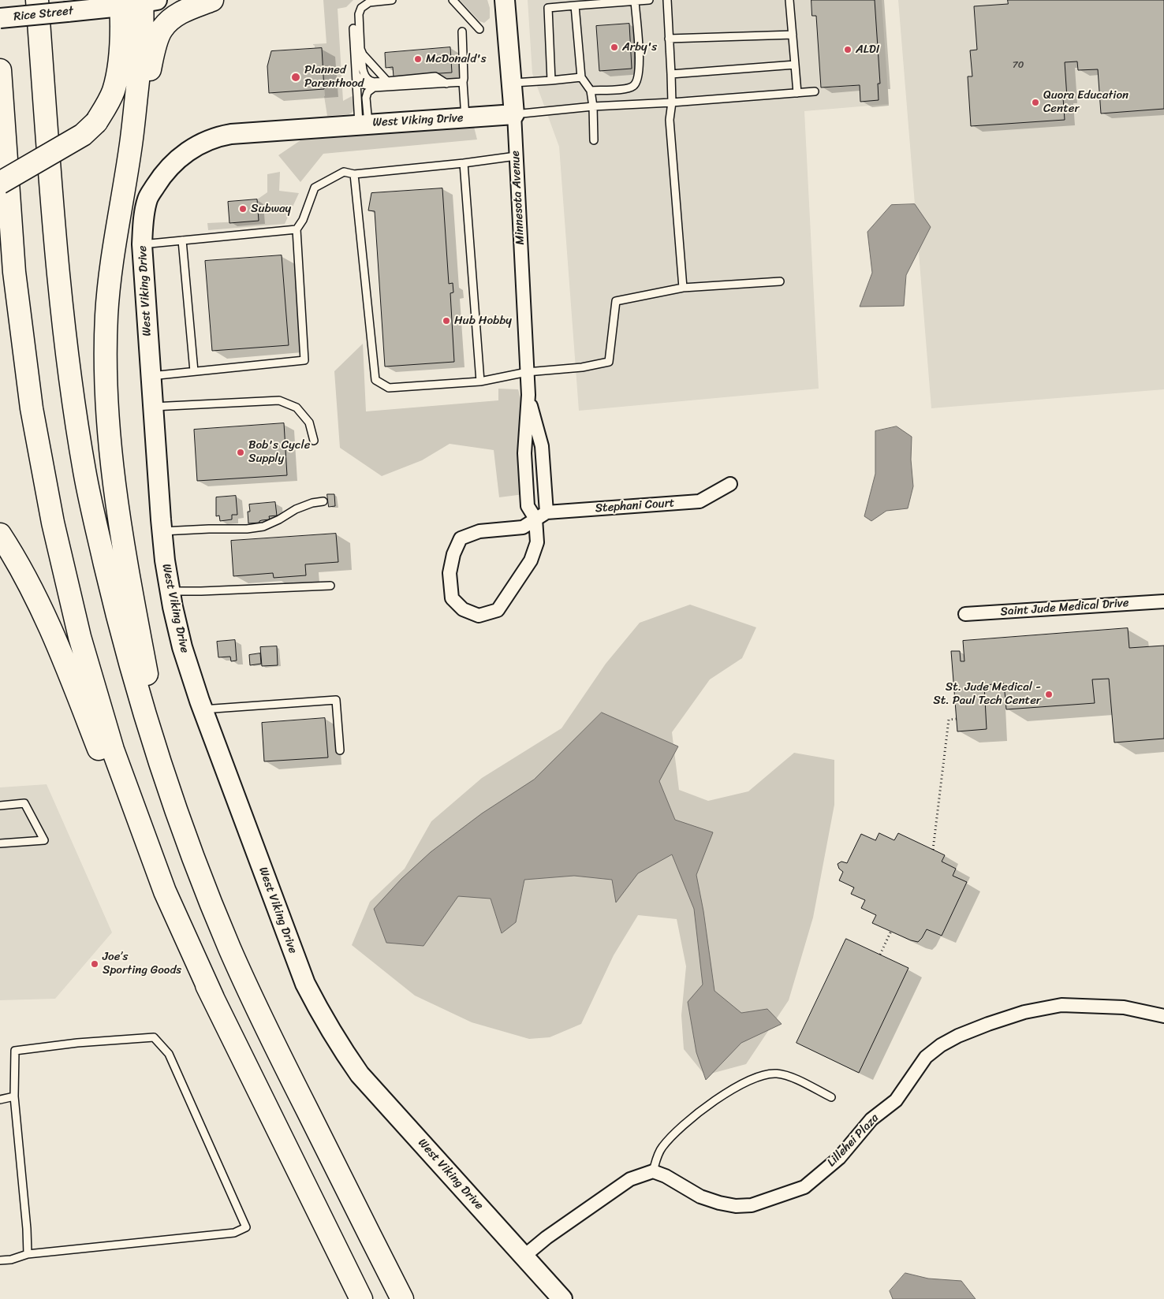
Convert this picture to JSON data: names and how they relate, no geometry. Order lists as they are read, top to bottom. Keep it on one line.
{"streets":{"street":["Rice Street","West Viking Drive","Minnesota Avenue","Stephani Court","Saint Jude Medical Drive","Lillehei Plaza"]},"crossings":[["West Viking Drive","Minnesota Avenue"],["Minnesota Avenue","Stephani Court"]],"places":["Arby's","ALDI","McDonald's","Planned Parenthood","Quora Education Center","Subway","Hub Hobby","Bob's Cycle Supply","St. Jude Medical - St. Paul Tech Center","Joe’s Sporting Goods"],"house_numbers":["70"]}
